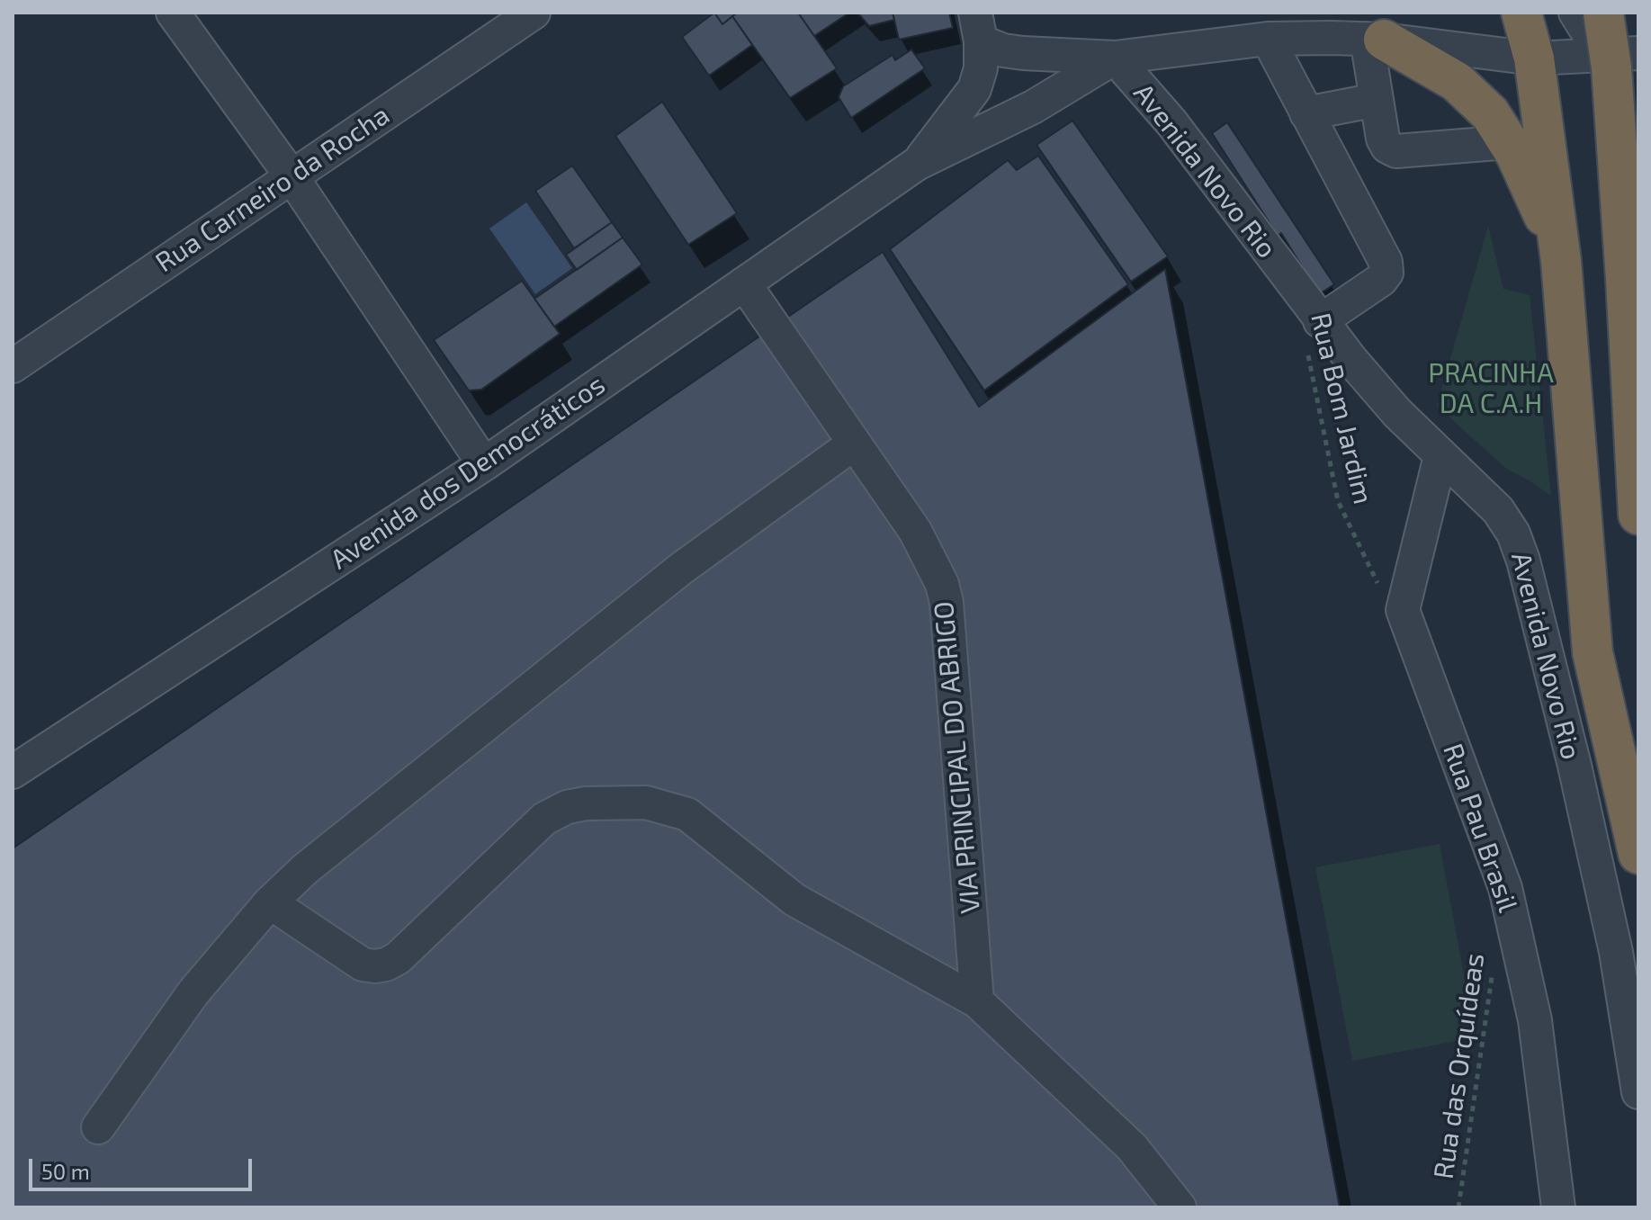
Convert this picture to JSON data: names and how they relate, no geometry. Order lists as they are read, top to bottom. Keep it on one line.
{"streets":{"street":["Avenida Novo Rio","Rua Carneiro da Rocha","Avenida dos Democráticos","VIA PRINCIPAL DO ABRIGO","Rua Pau Brasil"],"path":["Rua Bom Jardim","Rua das Orquídeas"]},"crossings":[["Avenida Novo Rio","Rua Bom Jardim"],["Avenida Novo Rio","Avenida dos Democráticos"],["Rua Bom Jardim","Rua Pau Brasil"],["Avenida dos Democráticos","VIA PRINCIPAL DO ABRIGO"]],"parks":["PRACINHA DA C.A.H"],"scale_bar":"50 m"}
